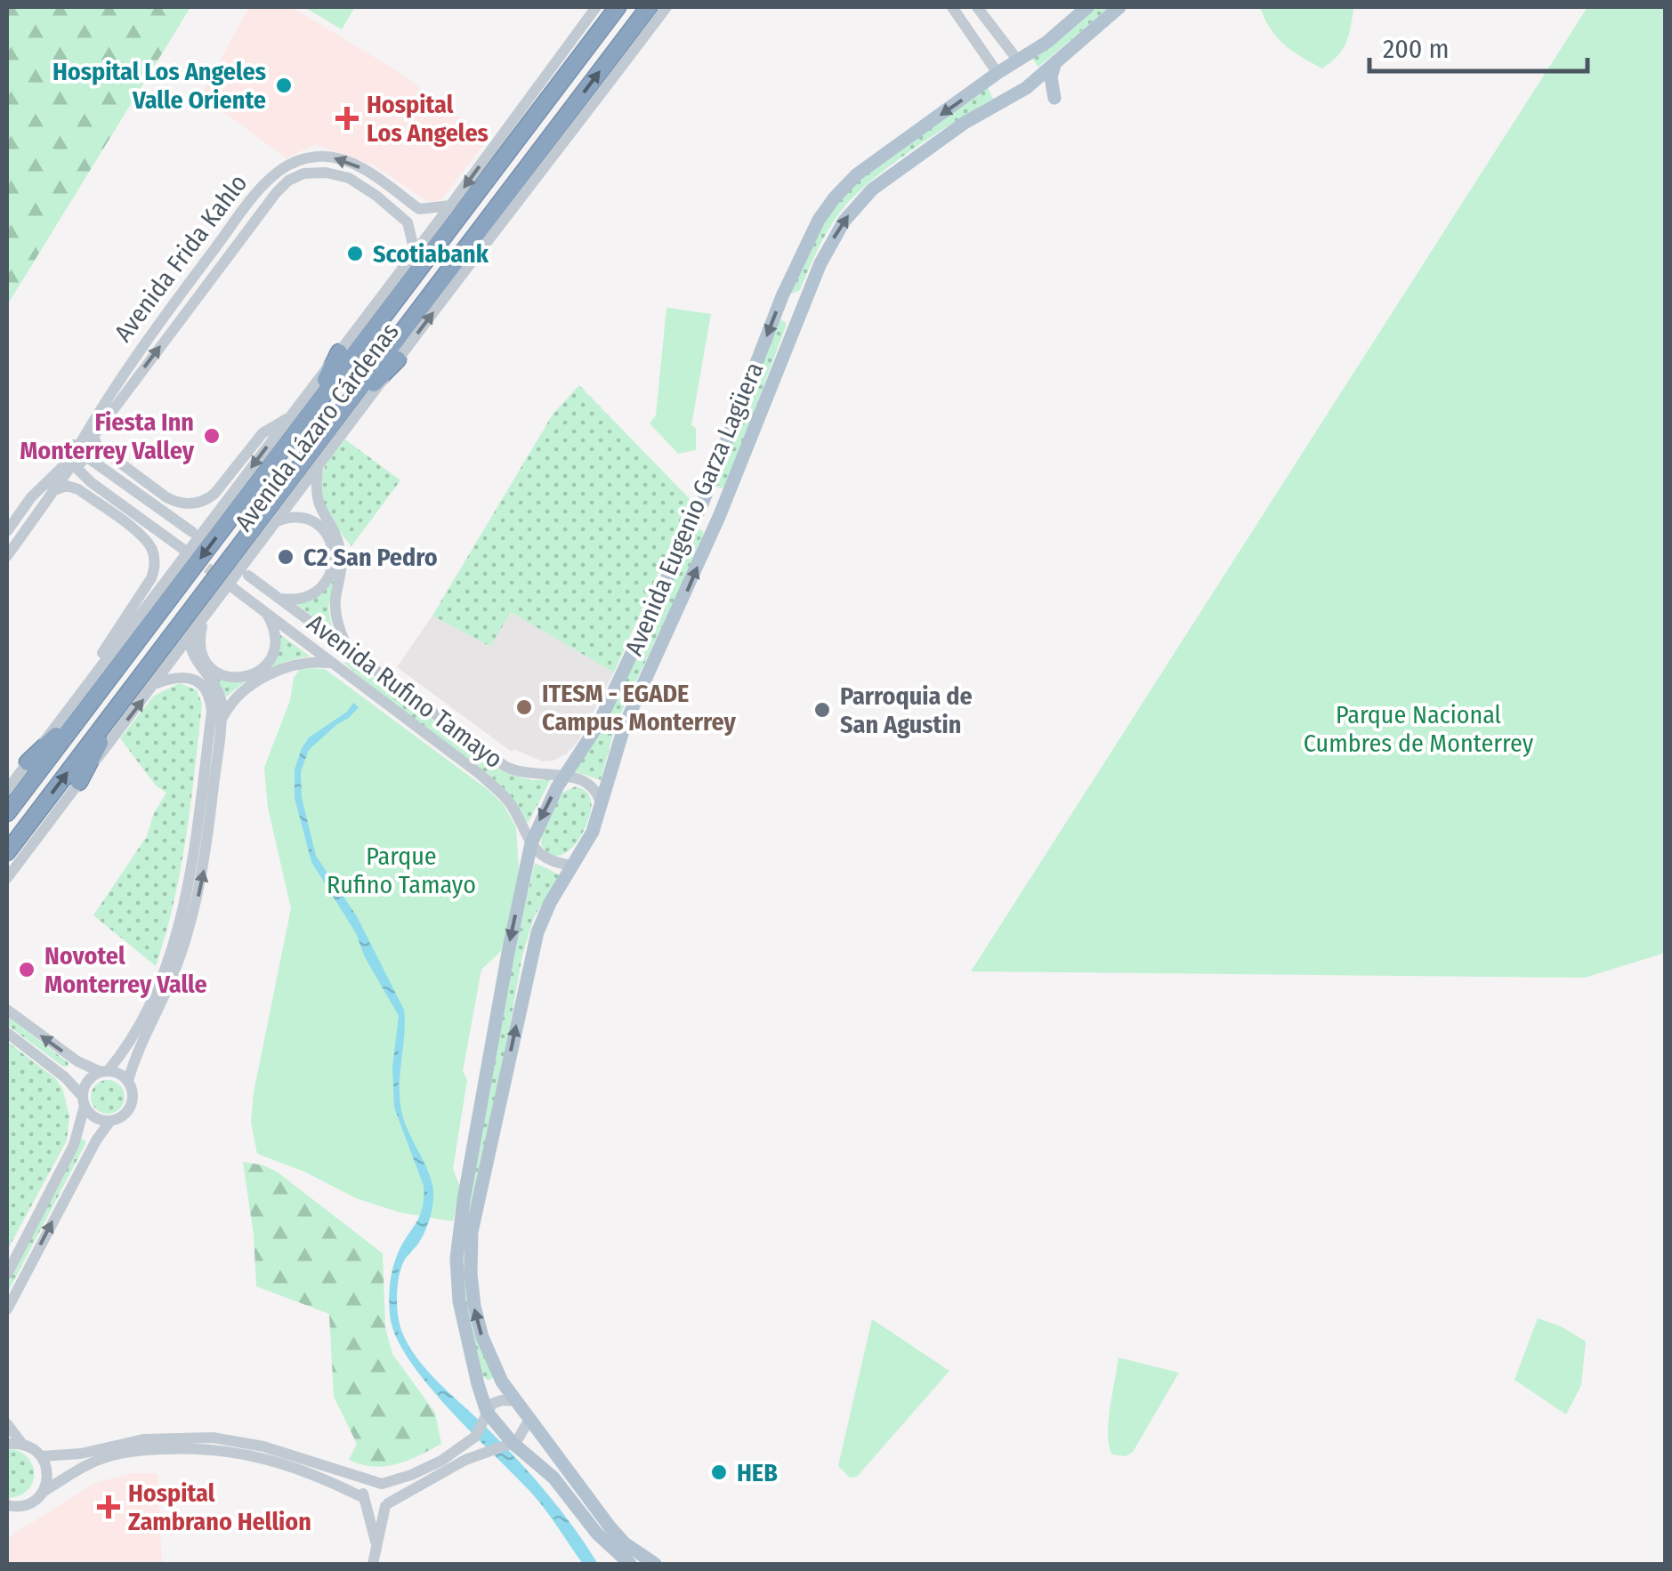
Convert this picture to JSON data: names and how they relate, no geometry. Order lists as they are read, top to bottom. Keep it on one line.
{"streets":{"highway":["Avenida Lázaro Cárdenas"],"main road":["Avenida Eugenio Garza Lagüera"],"street":["Avenida Frida Kahlo","Avenida Rufino Tamayo"]},"crossings":[["Avenida Eugenio Garza Lagüera","Avenida Rufino Tamayo"]],"parks":["Parque Nacional Cumbres de Monterrey","Parque Rufino Tamayo"],"places":{"other":["Hospital Los Angeles Valle Oriente","Scotiabank","Fiesta Inn Monterrey Valley","C2 San Pedro","ITESM - EGADE Campus Monterrey","Parroquia de San Agustin","Novotel Monterrey Valle","HEB"],"health":["Hospital Los Angeles","Hospital Zambrano Hellion"]},"scale_bar":"200 m"}
